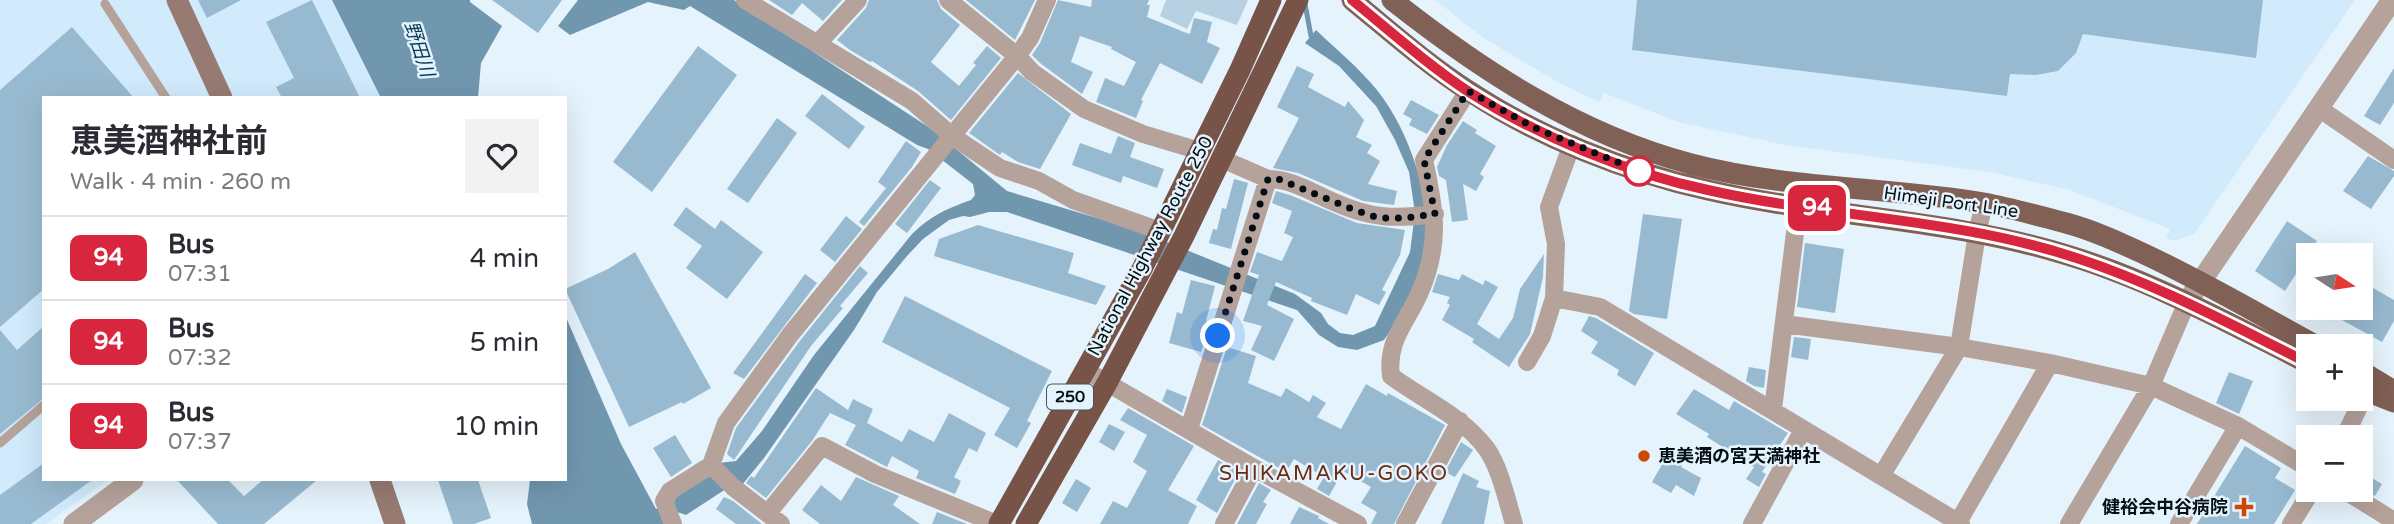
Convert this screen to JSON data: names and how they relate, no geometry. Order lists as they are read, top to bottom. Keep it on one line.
{"streets":{"highway":["National Highway Route 250","250"],"main road":["Himeji Port Line"]},"districts":["SHIKAMAKU-GOKO"],"water":["野田川"],"places":{"other":["恵美酒の宮天満神社"],"health":["健裕会中谷病院"]},"lines":["bus line 94"],"north":"right","page":{"on_map":"94","heading":["恵美酒神社前","Walk · 4 min · 260 m"],"list":[{"mark":"94","name":"Bus","note":"07:31","value":"4 min"},{"mark":"94","name":"Bus","note":"07:32","value":"5 min"},{"mark":"94","name":"Bus","note":"07:37","value":"10 min"}],"map_buttons":["+","−"]}}
